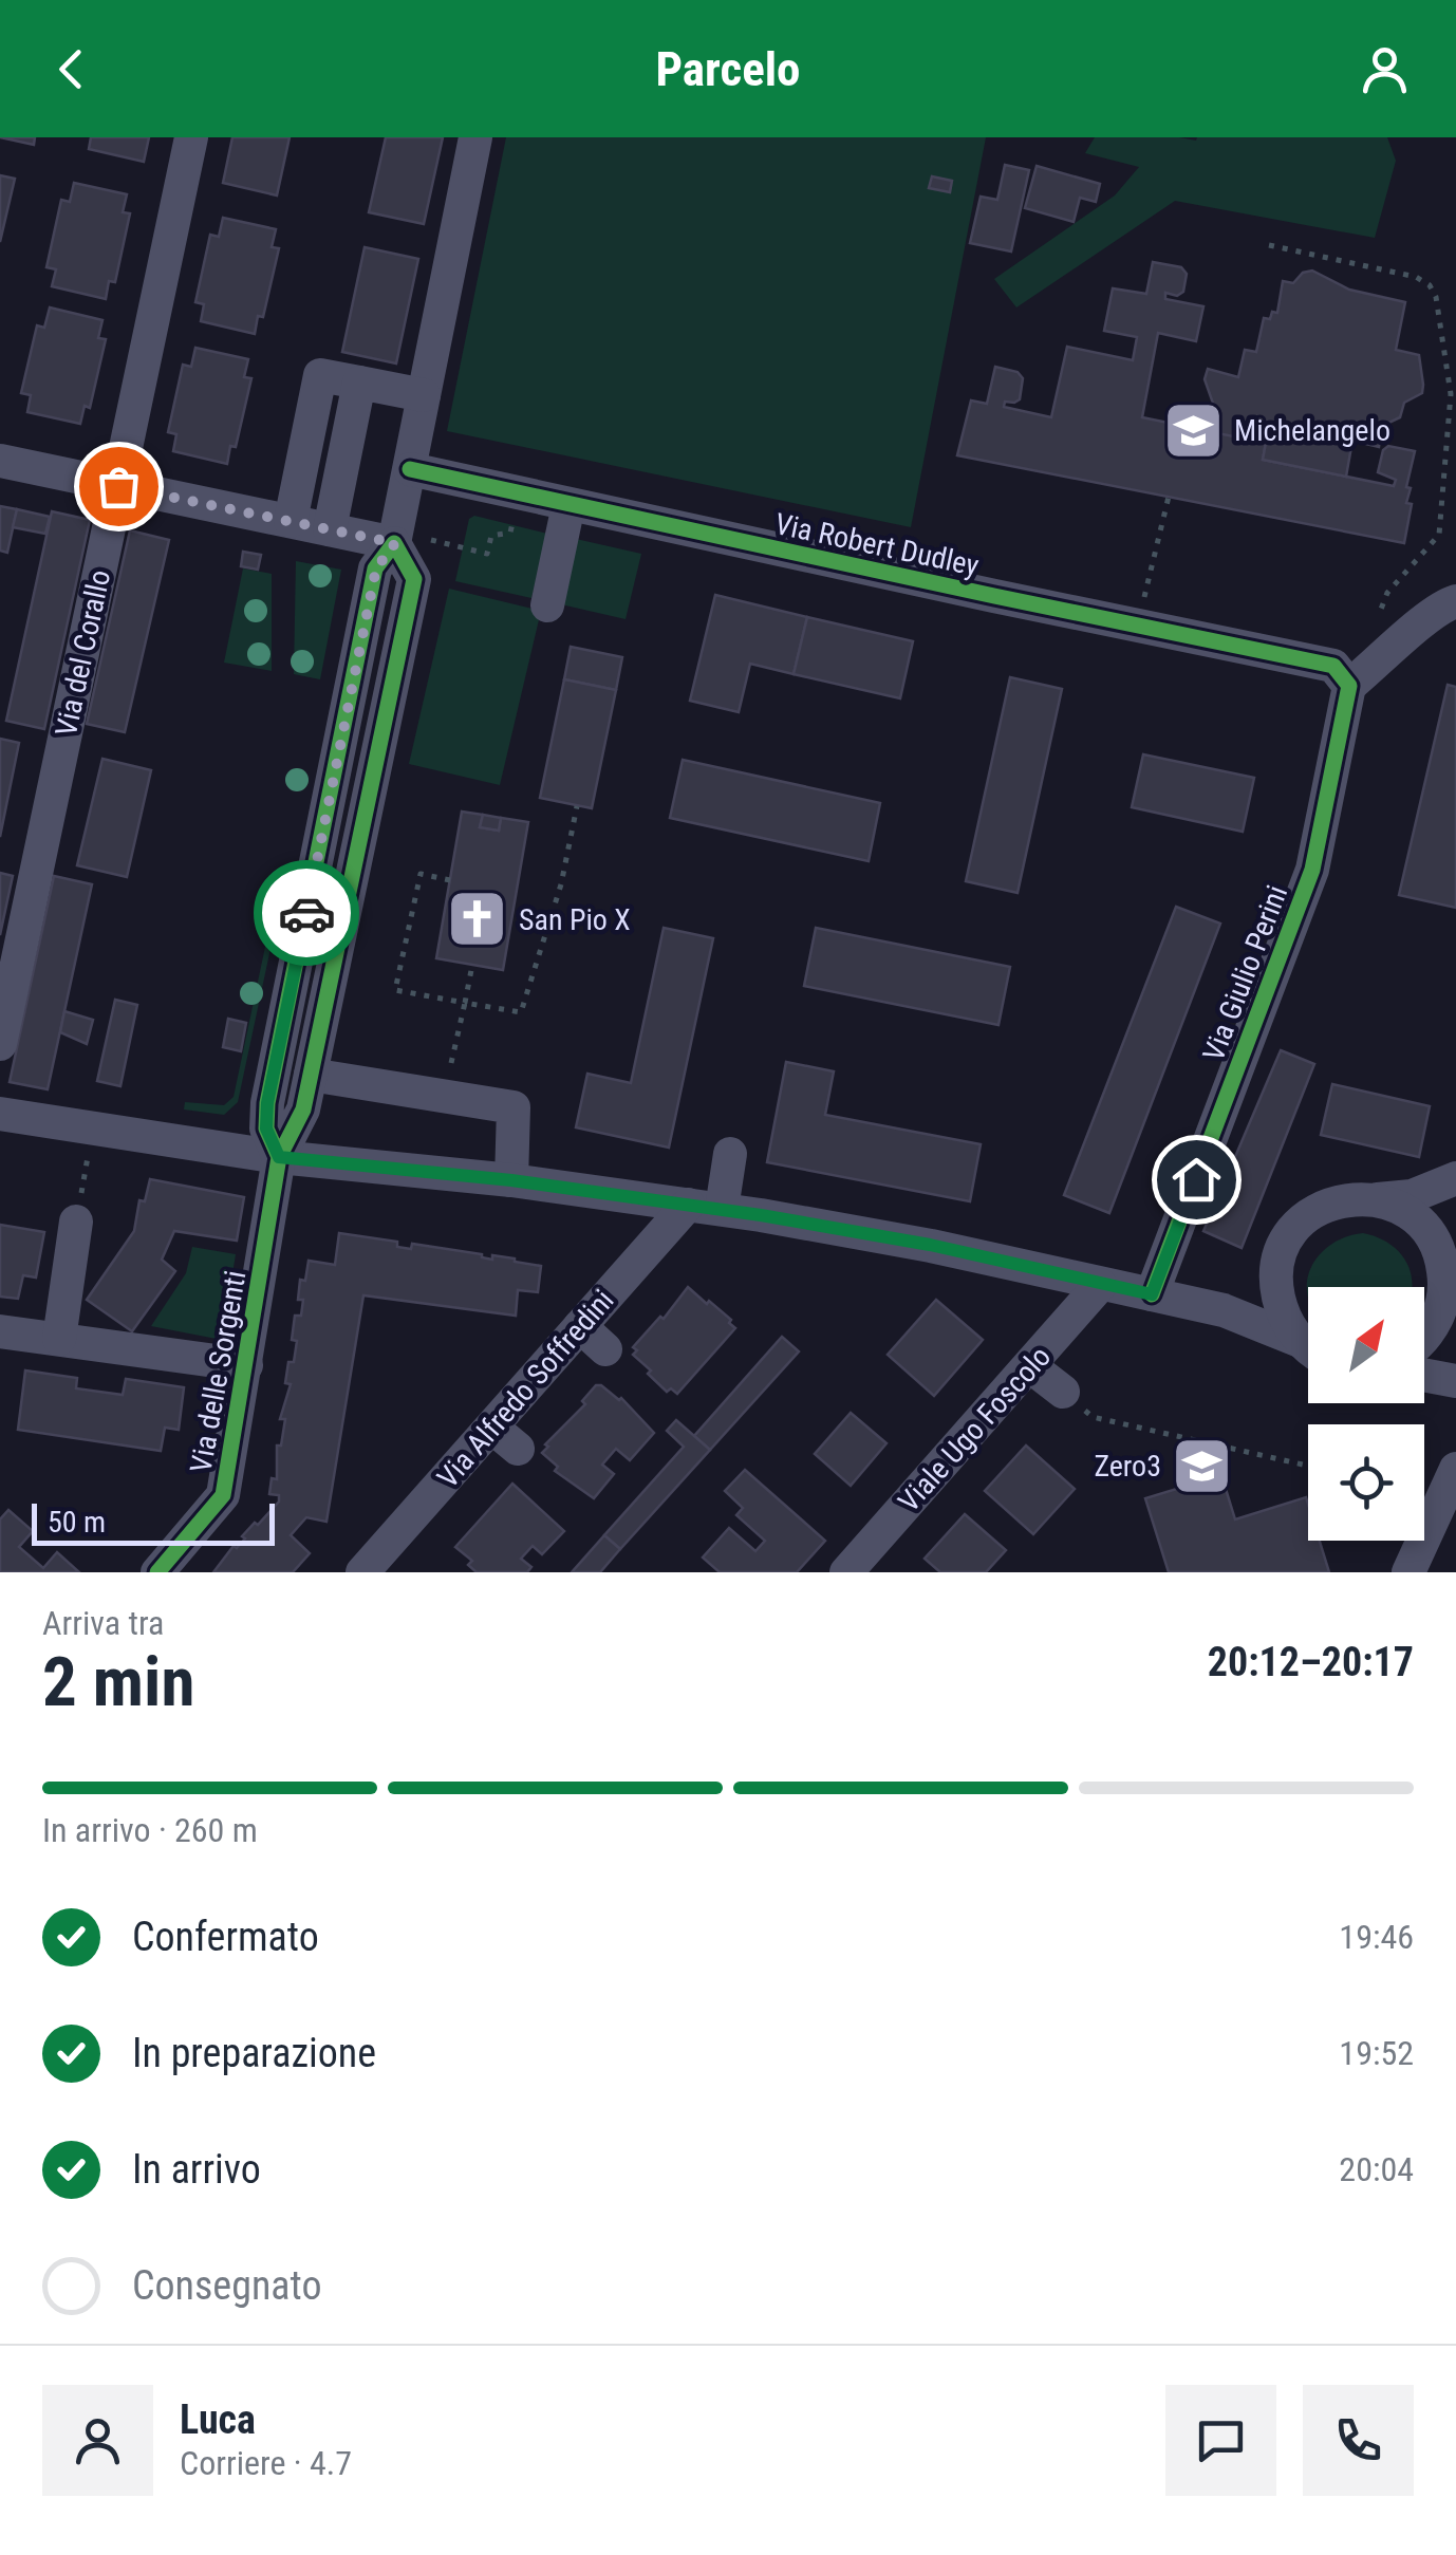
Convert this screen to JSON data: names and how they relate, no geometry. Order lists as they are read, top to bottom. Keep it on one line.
{"streets":{"street":["Via Robert Dudley","Via del Corallo","Via Giulio Perini","Via delle Sorgenti","Via Alfredo Soffredini","Viale Ugo Foscolo"]},"crossings":[["Via Robert Dudley","Via Giulio Perini"]],"places":{"school or university":["Michelangelo","Zero3"],"church":["San Pio X"]},"scale_bar":"50 m","north":"top right","page":{"header":"Parcelo","scale":"50 m","heading":["2 min","Arriva tra","20:12–20:17"],"panel":["Luca","Corriere · 4.7"],"bar":"In arrivo · 260 m","list":[["Confermato","19:46"],["In preparazione","19:52"],["In arrivo","20:04"],"Consegnato"]}}
